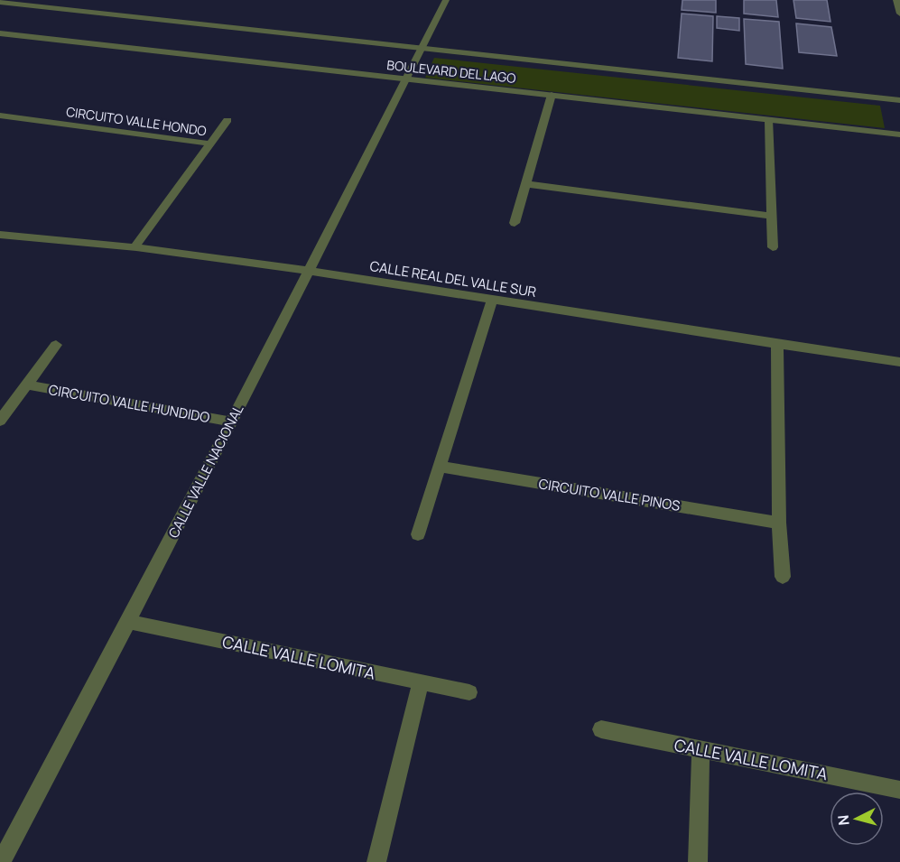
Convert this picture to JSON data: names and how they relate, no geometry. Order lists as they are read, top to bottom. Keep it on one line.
{"streets":{"street":["BOULEVARD DEL LAGO","CIRCUITO VALLE HONDO","CALLE REAL DEL VALLE SUR","CIRCUITO VALLE HUNDIDO","CALLE VALLE NACIONAL","CIRCUITO VALLE PINOS","CALLE VALLE LOMITA"]},"crossings":[["BOULEVARD DEL LAGO","CALLE VALLE NACIONAL"],["CIRCUITO VALLE HONDO","CALLE REAL DEL VALLE SUR"],["CALLE REAL DEL VALLE SUR","CALLE VALLE NACIONAL"],["CIRCUITO VALLE HUNDIDO","CALLE VALLE NACIONAL"],["CALLE VALLE NACIONAL","CALLE VALLE LOMITA"]],"north":"left"}
